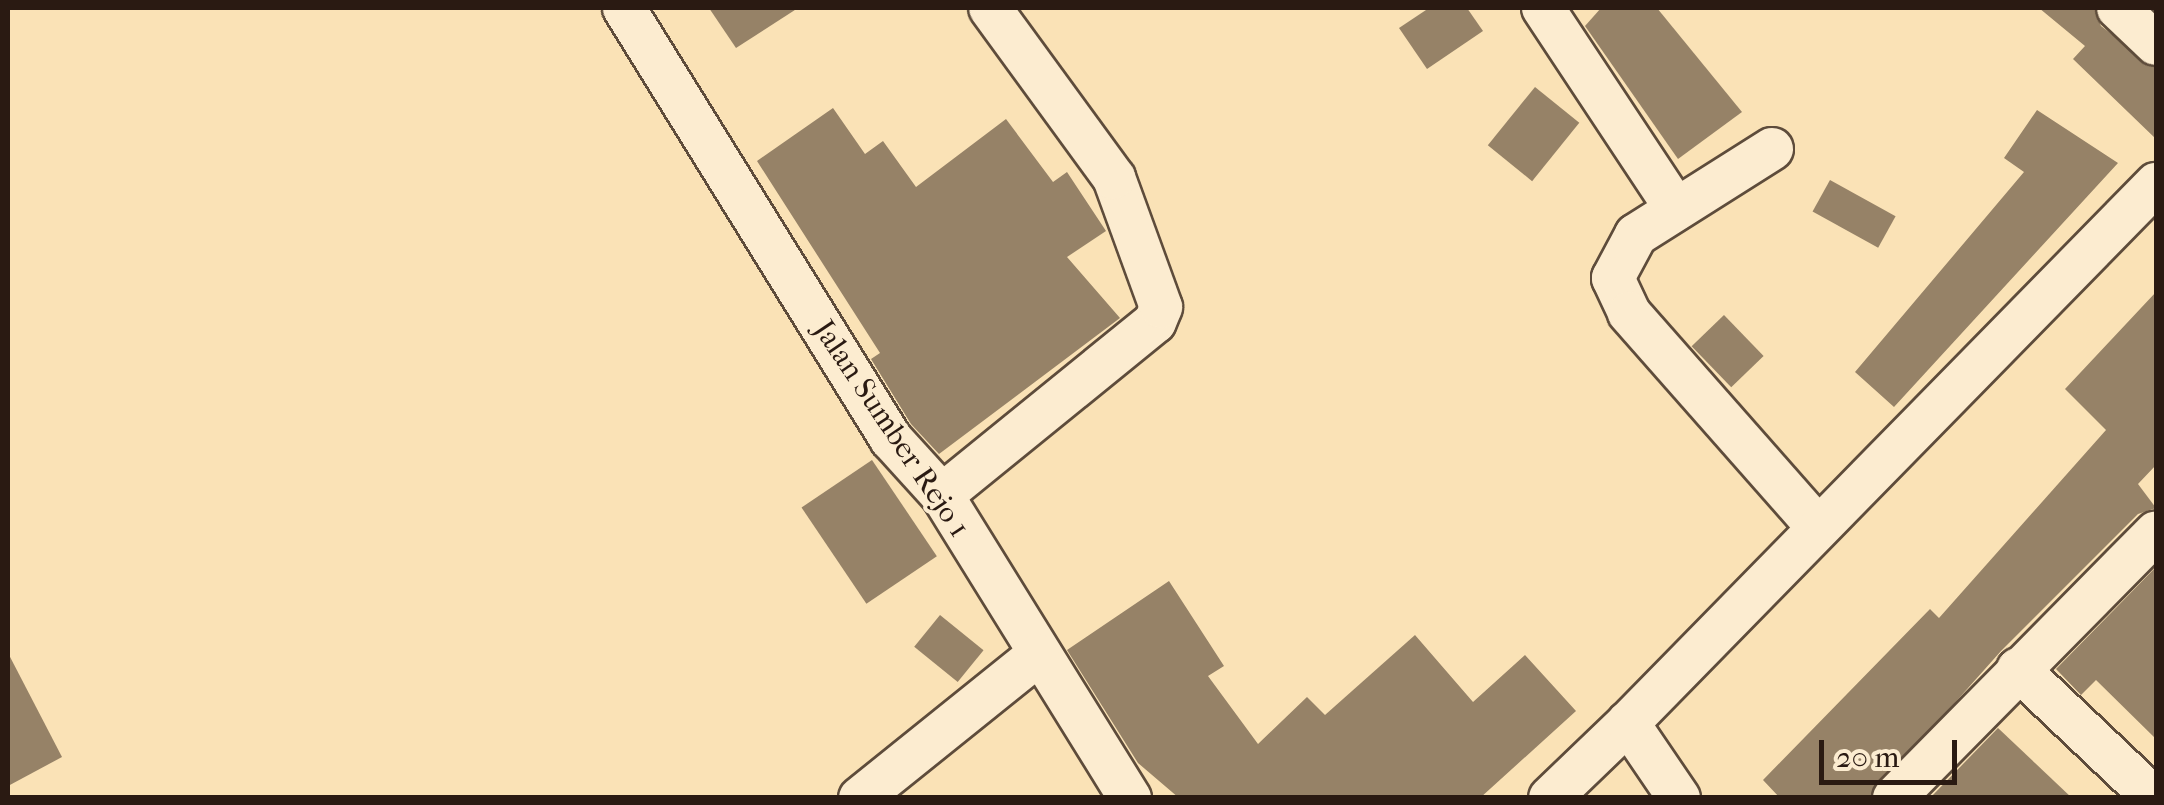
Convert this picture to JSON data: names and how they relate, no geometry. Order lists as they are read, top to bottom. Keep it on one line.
{"streets":{"street":["Jalan Sumber Rejo 1"]},"scale_bar":"20 m"}
